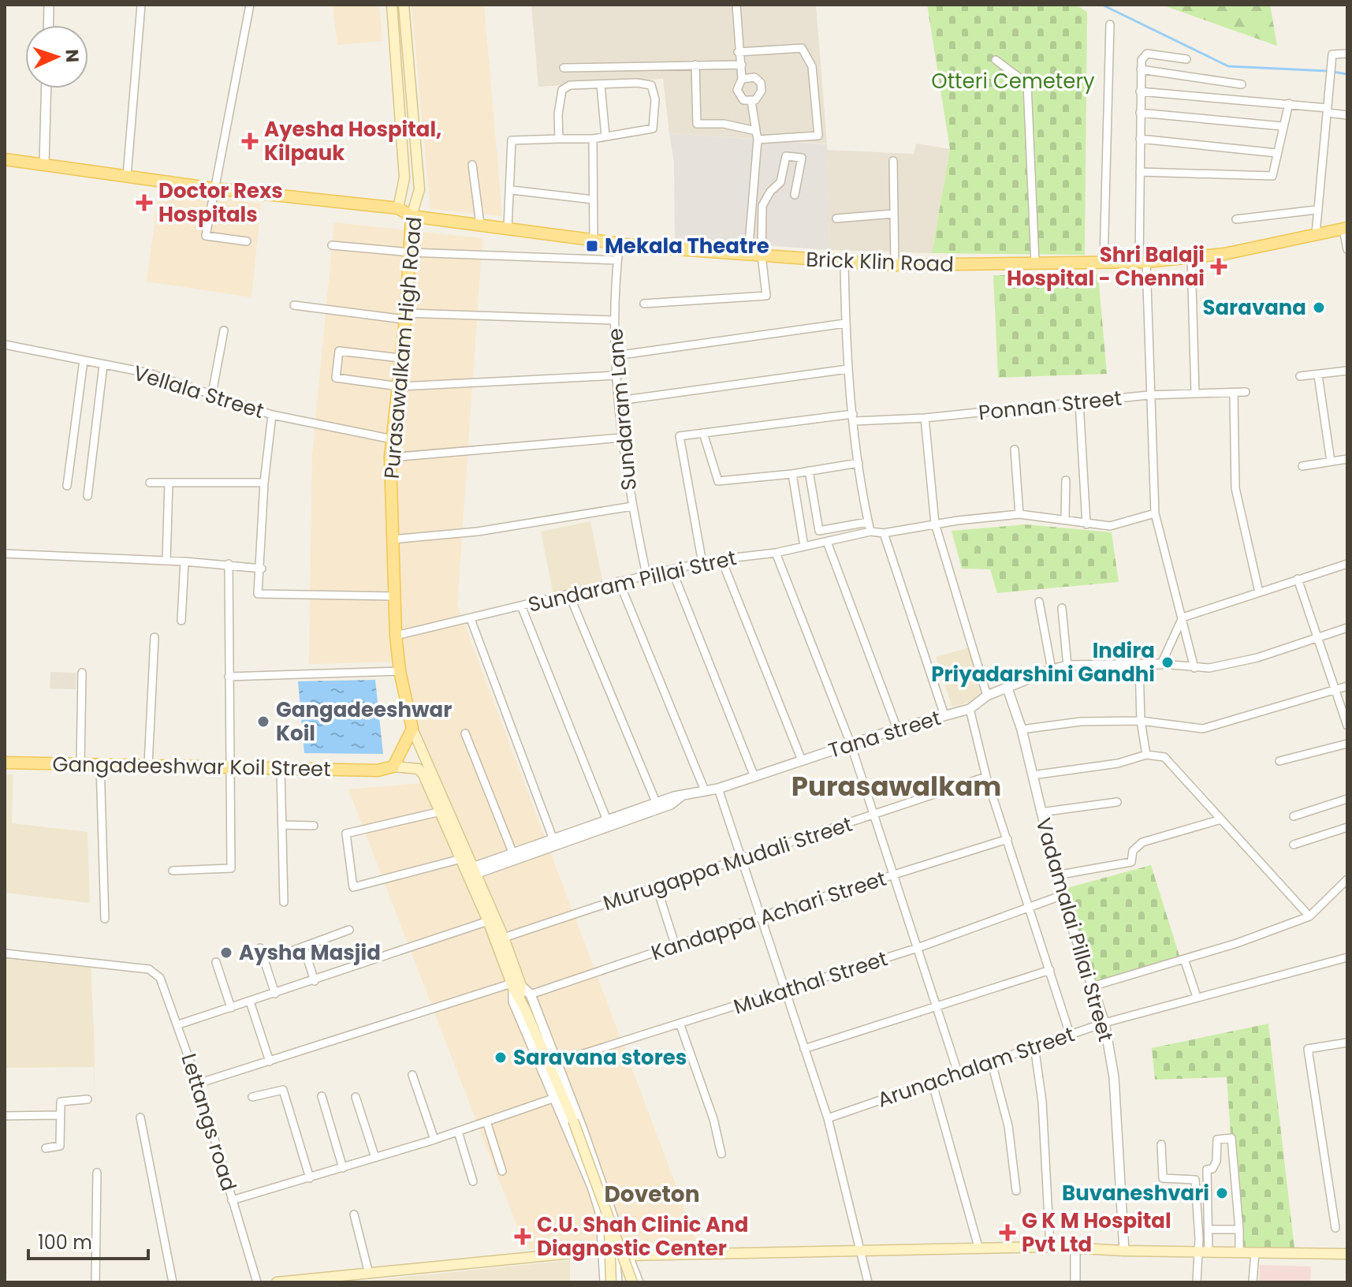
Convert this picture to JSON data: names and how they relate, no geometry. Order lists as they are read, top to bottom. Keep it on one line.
{"streets":{"main road":["Brick Klin Road","Purasawalkam High Road","Gangadeeshwar Koil Street"],"street":["Vellala Street","Ponnan Street","Sundaram Lane","Sundaram Pillai Stret","Tana street","Murugappa Mudali Street","Kandappa Achari Street","Vadamalai Pillai Street","Mukathal Street","Arunachalam Street","Lettangs road"]},"crossings":[["Brick Klin Road","Purasawalkam High Road"],["Brick Klin Road","Sundaram Lane"],["Purasawalkam High Road","Vellala Street"],["Purasawalkam High Road","Sundaram Pillai Stret"],["Purasawalkam High Road","Gangadeeshwar Koil Street"],["Purasawalkam High Road","Murugappa Mudali Street"],["Ponnan Street","Sundaram Pillai Stret"],["Sundaram Lane","Sundaram Pillai Stret"],["Tana street","Vadamalai Pillai Street"],["Vadamalai Pillai Street","Mukathal Street"],["Vadamalai Pillai Street","Arunachalam Street"]],"districts":["Purasawalkam","Doveton"],"parks":["Otteri Cemetery"],"places":{"health":["Ayesha Hospital, Kilpauk","Doctor Rexs Hospitals","Shri Balaji Hospital - Chennai","G K M Hospital Pvt Ltd","C.U. Shah Clinic And Diagnostic Center"],"transit":["Mekala Theatre"],"other":["Saravana","Indira Priyadarshini Gandhi","Gangadeeshwar Koil","Aysha Masjid","Saravana stores","Buvaneshvari"]},"scale_bar":"100 m","north":"right"}
